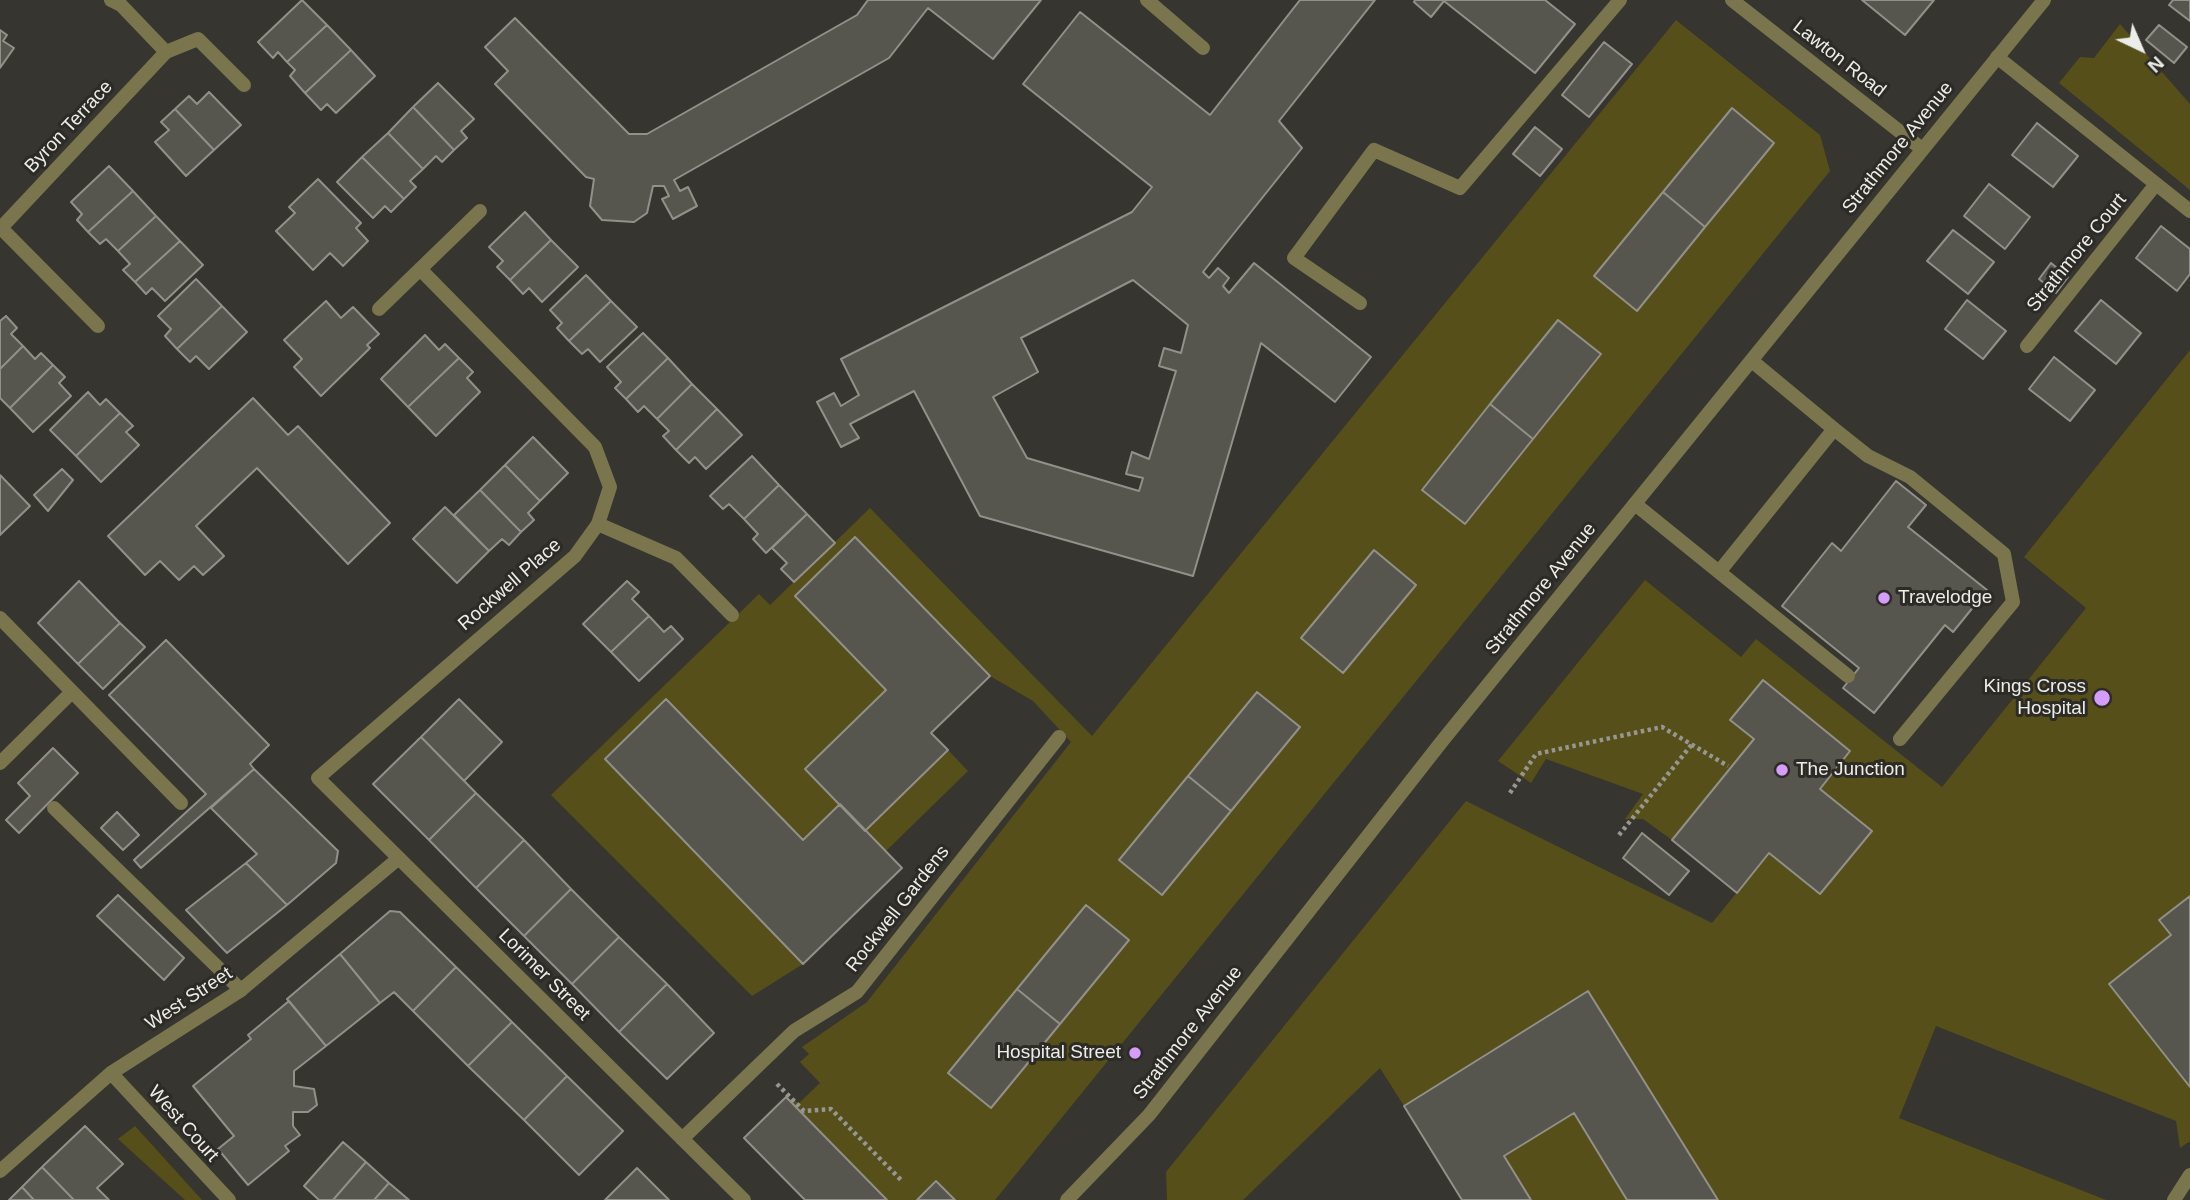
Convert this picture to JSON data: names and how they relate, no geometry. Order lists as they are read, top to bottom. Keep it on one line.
{"streets":{"street":["Lawton Road","Byron Terrace","Strathmore Avenue","Strathmore Court","Rockwell Place","Rockwell Gardens","Lorimer Street","West Street","West Court"]},"crossings":[["Lawton Road","Strathmore Avenue"],["Rockwell Place","Lorimer Street"],["Rockwell Gardens","Lorimer Street"],["Lorimer Street","West Street"],["West Street","West Court"]],"places":["Travelodge","Kings Cross Hospital","The Junction","Hospital Street"],"north":"bottom right"}
